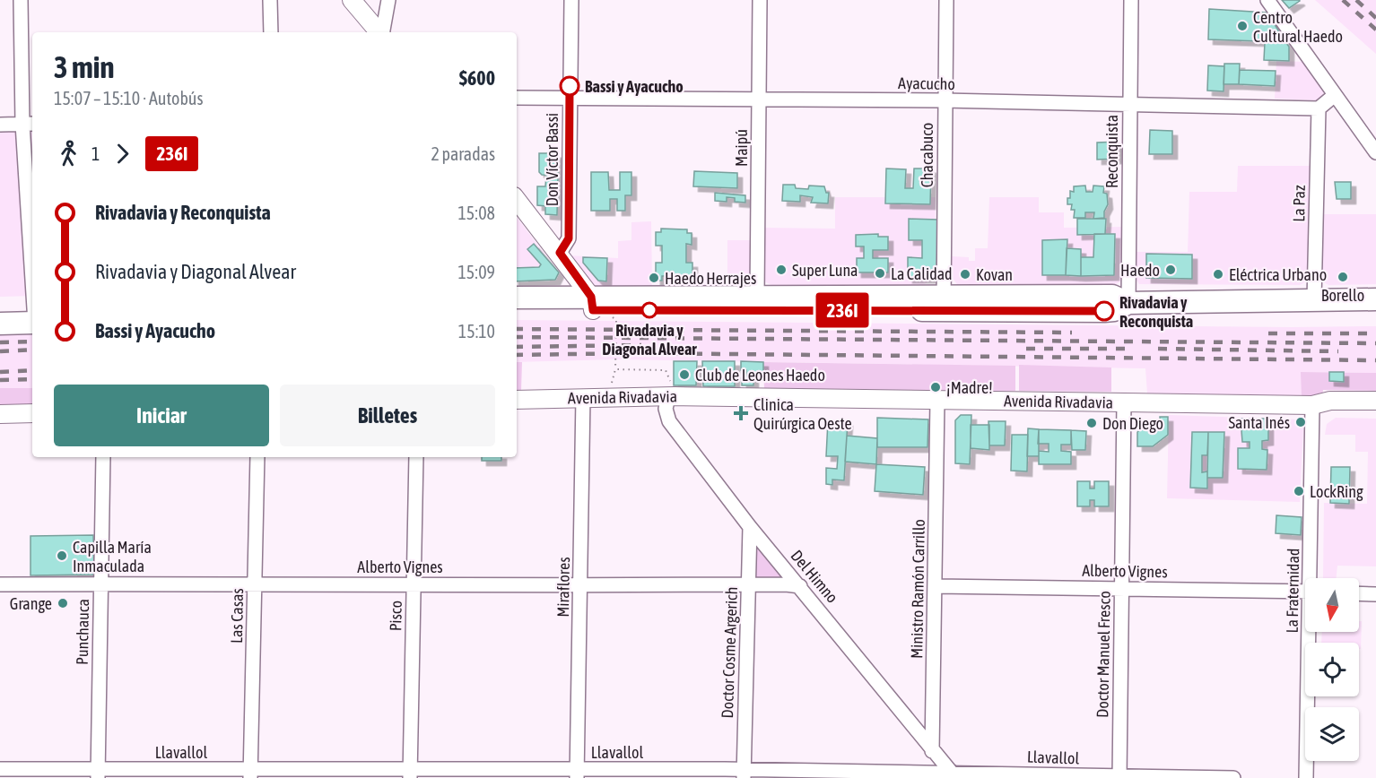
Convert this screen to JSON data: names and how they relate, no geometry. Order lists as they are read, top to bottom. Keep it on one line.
{"streets":{"street":["Ayacucho","Maipú","Reconquista","Chacabuco","Don Víctor Bassi","La Paz","Avenida Rivadavia","Alberto Vignes","Del Himno","Miraflores","Ministro Ramón Carrillo","La Fraternidad","Las Casas","Pisco","Punchauca","Doctor Cosme Argerich","Doctor Manuel Fresco","Llavallol"]},"crossings":[["Ayacucho","Maipú"],["Ayacucho","Reconquista"],["Ayacucho","Chacabuco"],["Ayacucho","Don Víctor Bassi"],["Ayacucho","La Paz"],["Avenida Rivadavia","Del Himno"],["Avenida Rivadavia","Miraflores"],["Avenida Rivadavia","Ministro Ramón Carrillo"],["Avenida Rivadavia","La Fraternidad"],["Avenida Rivadavia","Doctor Manuel Fresco"],["Alberto Vignes","Del Himno"],["Alberto Vignes","Miraflores"],["Alberto Vignes","Ministro Ramón Carrillo"],["Alberto Vignes","Las Casas"],["Alberto Vignes","Pisco"],["Alberto Vignes","Punchauca"],["Alberto Vignes","Doctor Cosme Argerich"],["Alberto Vignes","Doctor Manuel Fresco"],["Del Himno","Ministro Ramón Carrillo"],["Del Himno","Doctor Cosme Argerich"],["Del Himno","Llavallol"],["Miraflores","Llavallol"],["Ministro Ramón Carrillo","Llavallol"],["Las Casas","Llavallol"],["Pisco","Llavallol"],["Punchauca","Llavallol"],["Doctor Cosme Argerich","Llavallol"],["Doctor Manuel Fresco","Llavallol"]],"places":{"other":["Centro Cultural Haedo","Bassi y Ayacucho","Super Luna","Haedo","La Calidad","Kovan","Eléctrica Urbano","Borello","Haedo Herrajes","Rivadavia y Diagonal Alvear","Rivadavia y Reconquista","Club de Leones Haedo","¡Madre!","Santa Inés","Don Diego","LockRing","Capilla María Inmaculada","Grange"],"health":["Clinica Quirúrgica Oeste"]},"lines":["bus line 236I"],"north":"bottom","page":{"on_map":"236I","heading":["3 min","15:07 – 15:10 · Autobús","$600"],"legs":["1","236I","2 paradas"],"list":[{"name":"Rivadavia y Reconquista","value":"15:08"},{"name":"Rivadavia y Diagonal Alvear","value":"15:09"},{"name":"Bassi y Ayacucho","value":"15:10"}],"buttons":["Iniciar","Billetes"]}}
